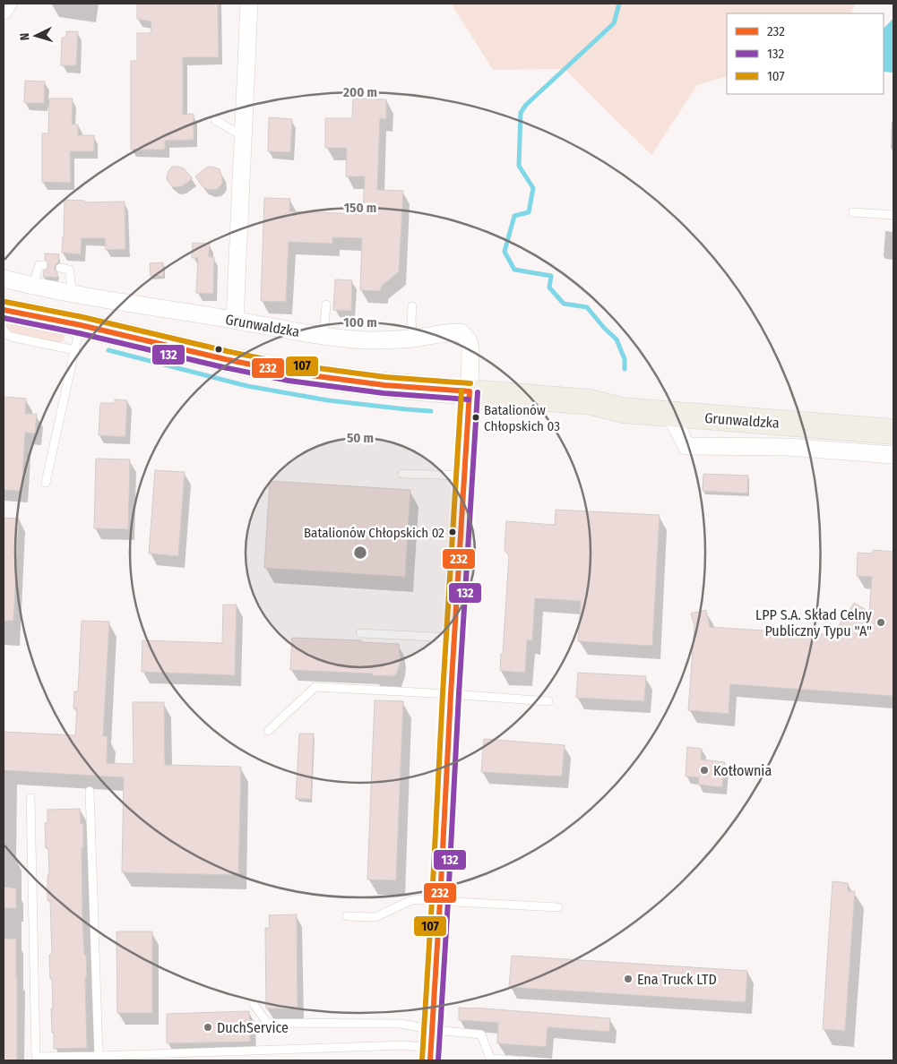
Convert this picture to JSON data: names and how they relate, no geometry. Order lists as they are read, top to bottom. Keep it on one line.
{"streets":{"main road":["Grunwaldzka"]},"places":["Batalionów Chłopskich 03","Batalionów Chłopskich 02","LPP S.A. Skład Celny Publiczny Typu \"A\"","Kotłownia","Ena Truck LTD","DuchService"],"lines":["transit line 107","transit line 232","transit line 132"],"legend":["232","132","107"],"north":"left","rings":["200 m","150 m","100 m","50 m"]}
